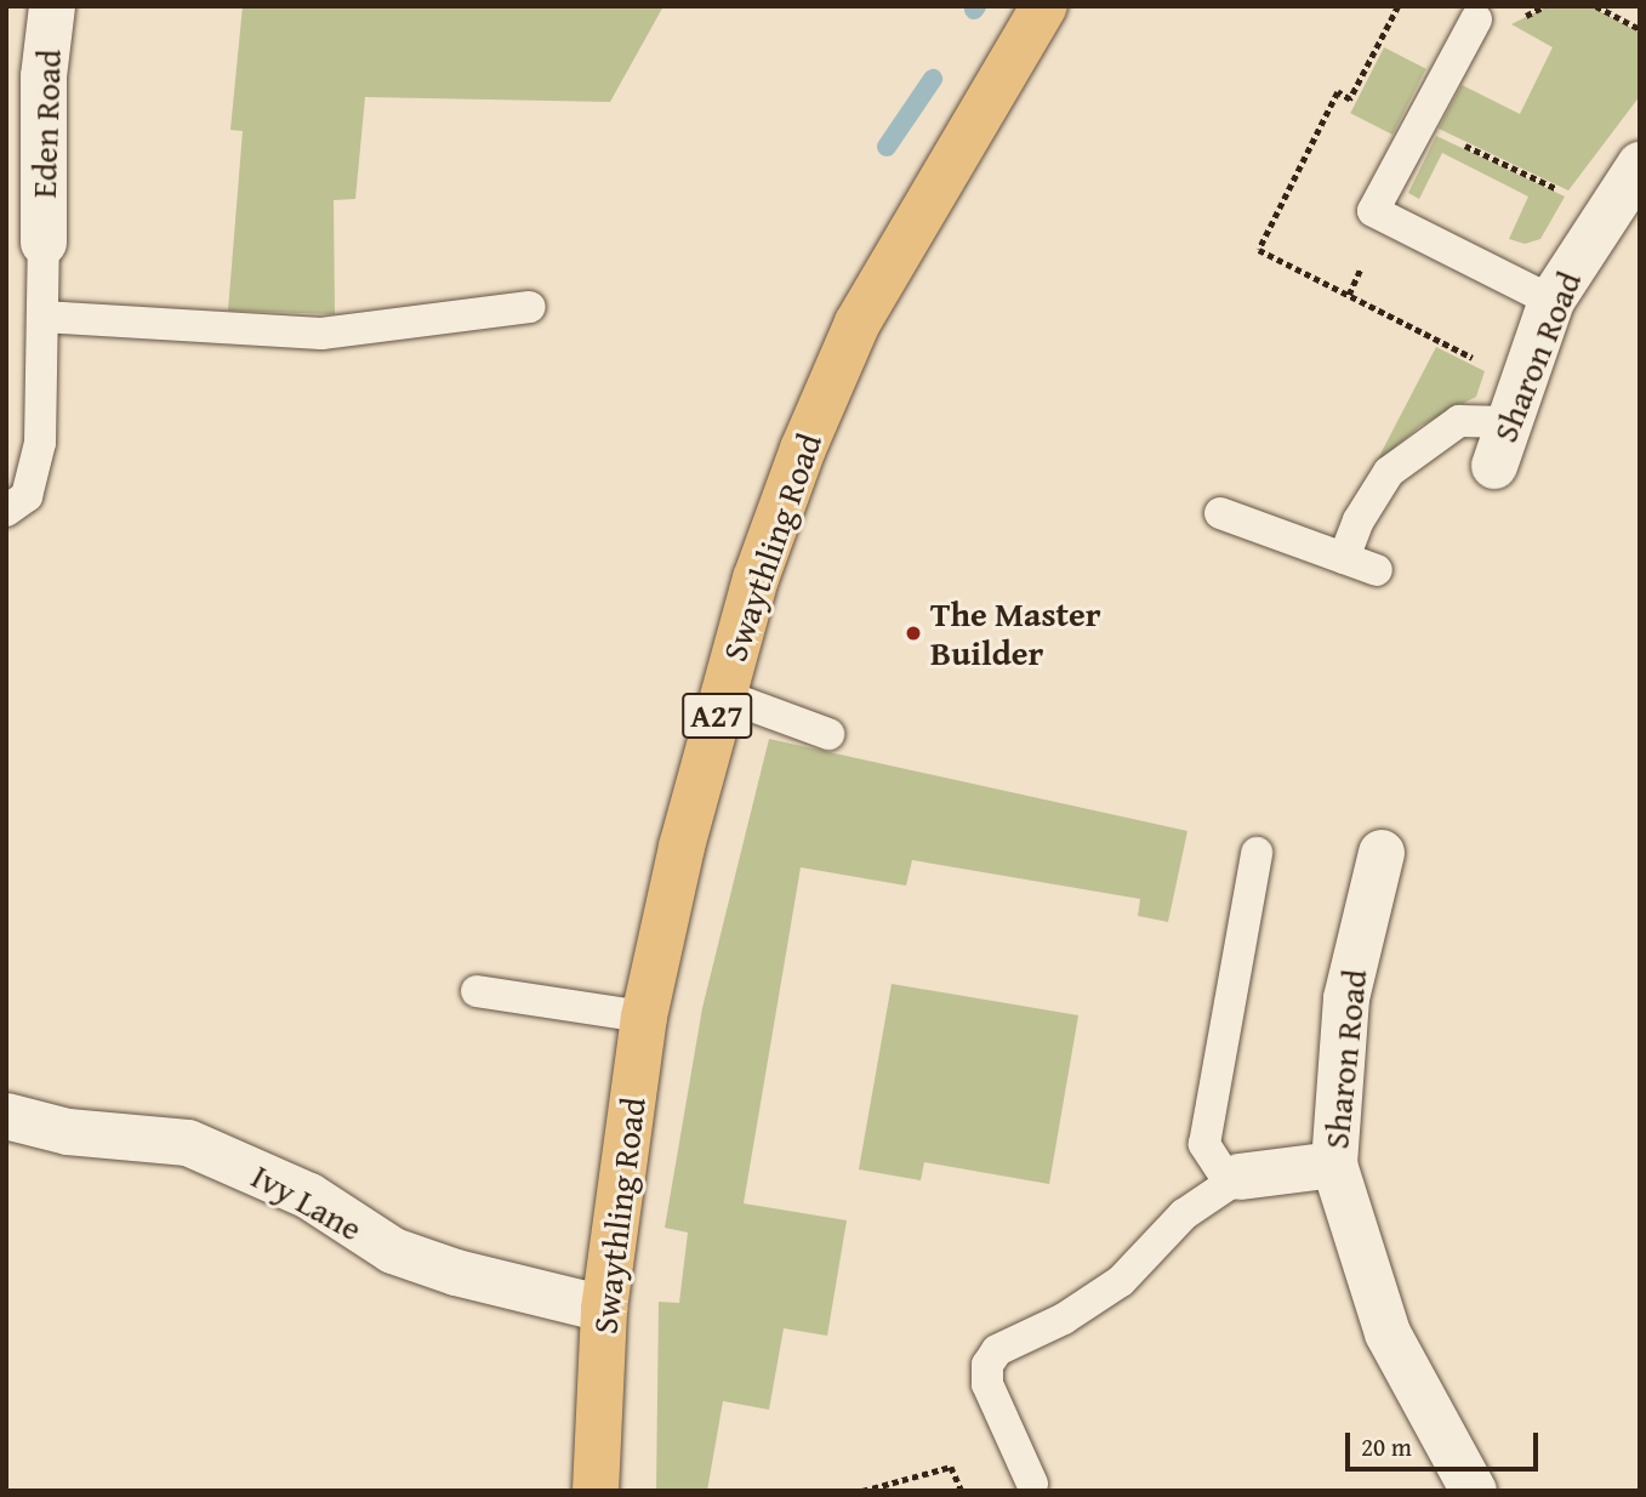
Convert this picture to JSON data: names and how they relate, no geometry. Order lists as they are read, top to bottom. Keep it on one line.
{"streets":{"main road":["Swaythling Road","A27"],"street":["Eden Road","Sharon Road","Ivy Lane"]},"crossings":[["Swaythling Road","Ivy Lane"]],"places":["The Master Builder"],"scale_bar":"20 m"}
